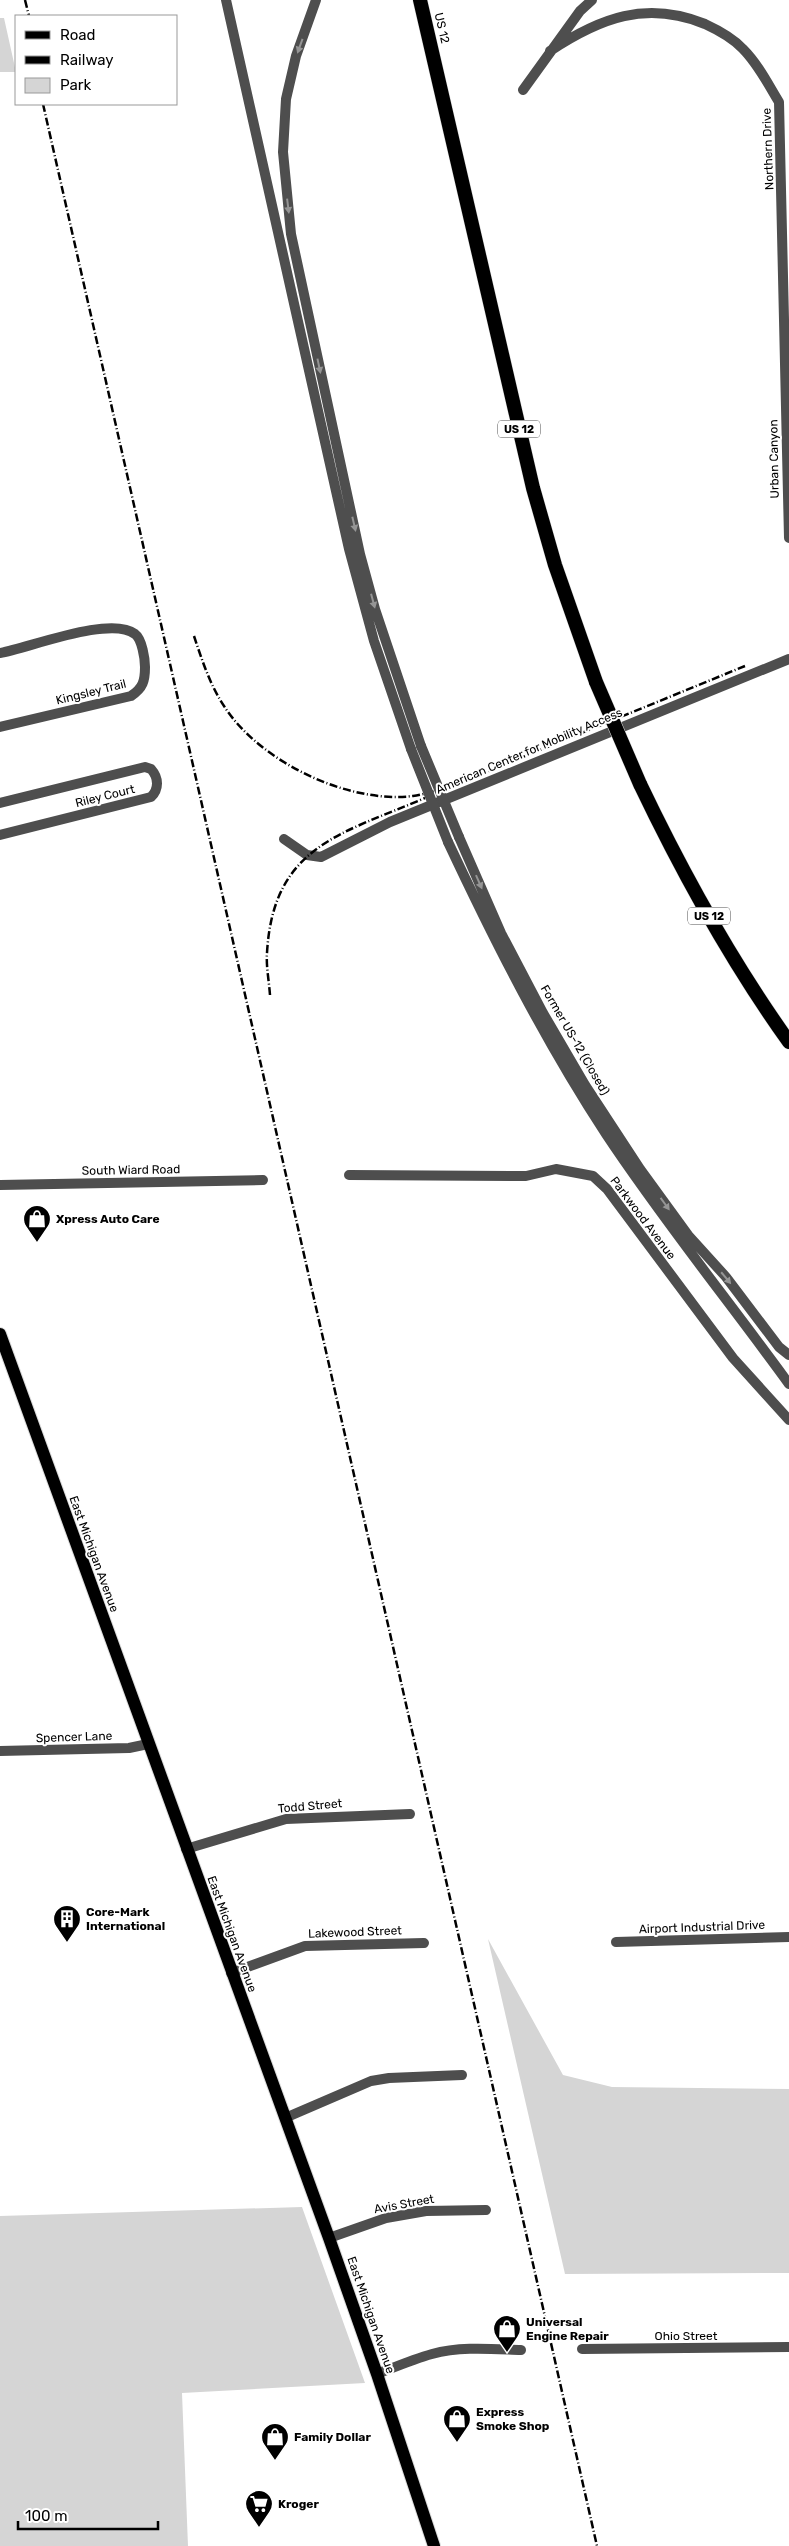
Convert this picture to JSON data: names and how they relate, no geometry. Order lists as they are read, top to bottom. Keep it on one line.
{"streets":{"highway":["US 12"],"main road":["East Michigan Avenue"],"street":["Northern Drive","Urban Canyon","Kingsley Trail","American Center for Mobility Access","Riley Court","Former US-12 (Closed)","South Wiard Road","Parkwood Avenue","Spencer Lane","Todd Street","Airport Industrial Drive","Lakewood Street","Avis Street","Ohio Street"]},"crossings":[["Northern Drive","Urban Canyon"],["East Michigan Avenue","Spencer Lane"],["East Michigan Avenue","Todd Street"],["East Michigan Avenue","Lakewood Street"],["East Michigan Avenue","Avis Street"]],"places":{"shop":["Xpress Auto Care","Universal Engine Repair","Express Smoke Shop","Family Dollar"],"building":["Core-Mark International"],"supermarket":["Kroger"]},"legend":["Road","Railway","Park"],"scale_bar":"100 m"}
